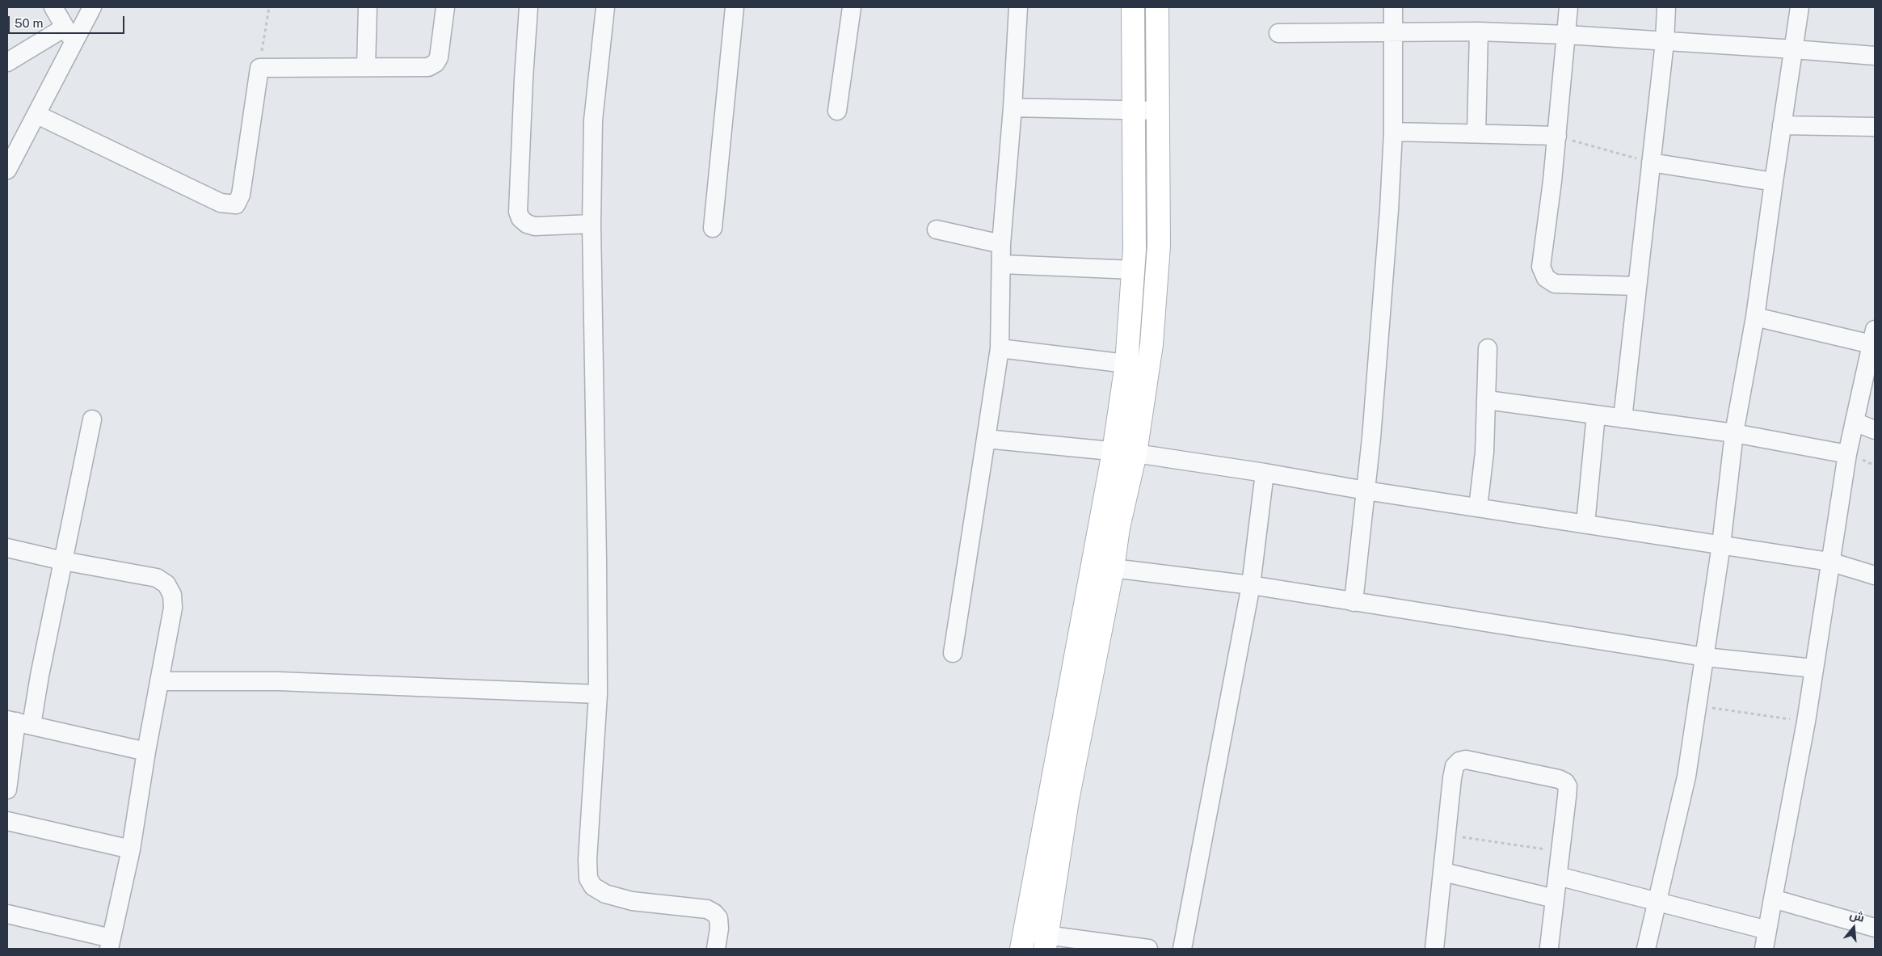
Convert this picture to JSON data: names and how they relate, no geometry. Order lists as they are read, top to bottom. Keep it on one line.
{"scale_bar":"50 m","north":"top"}
